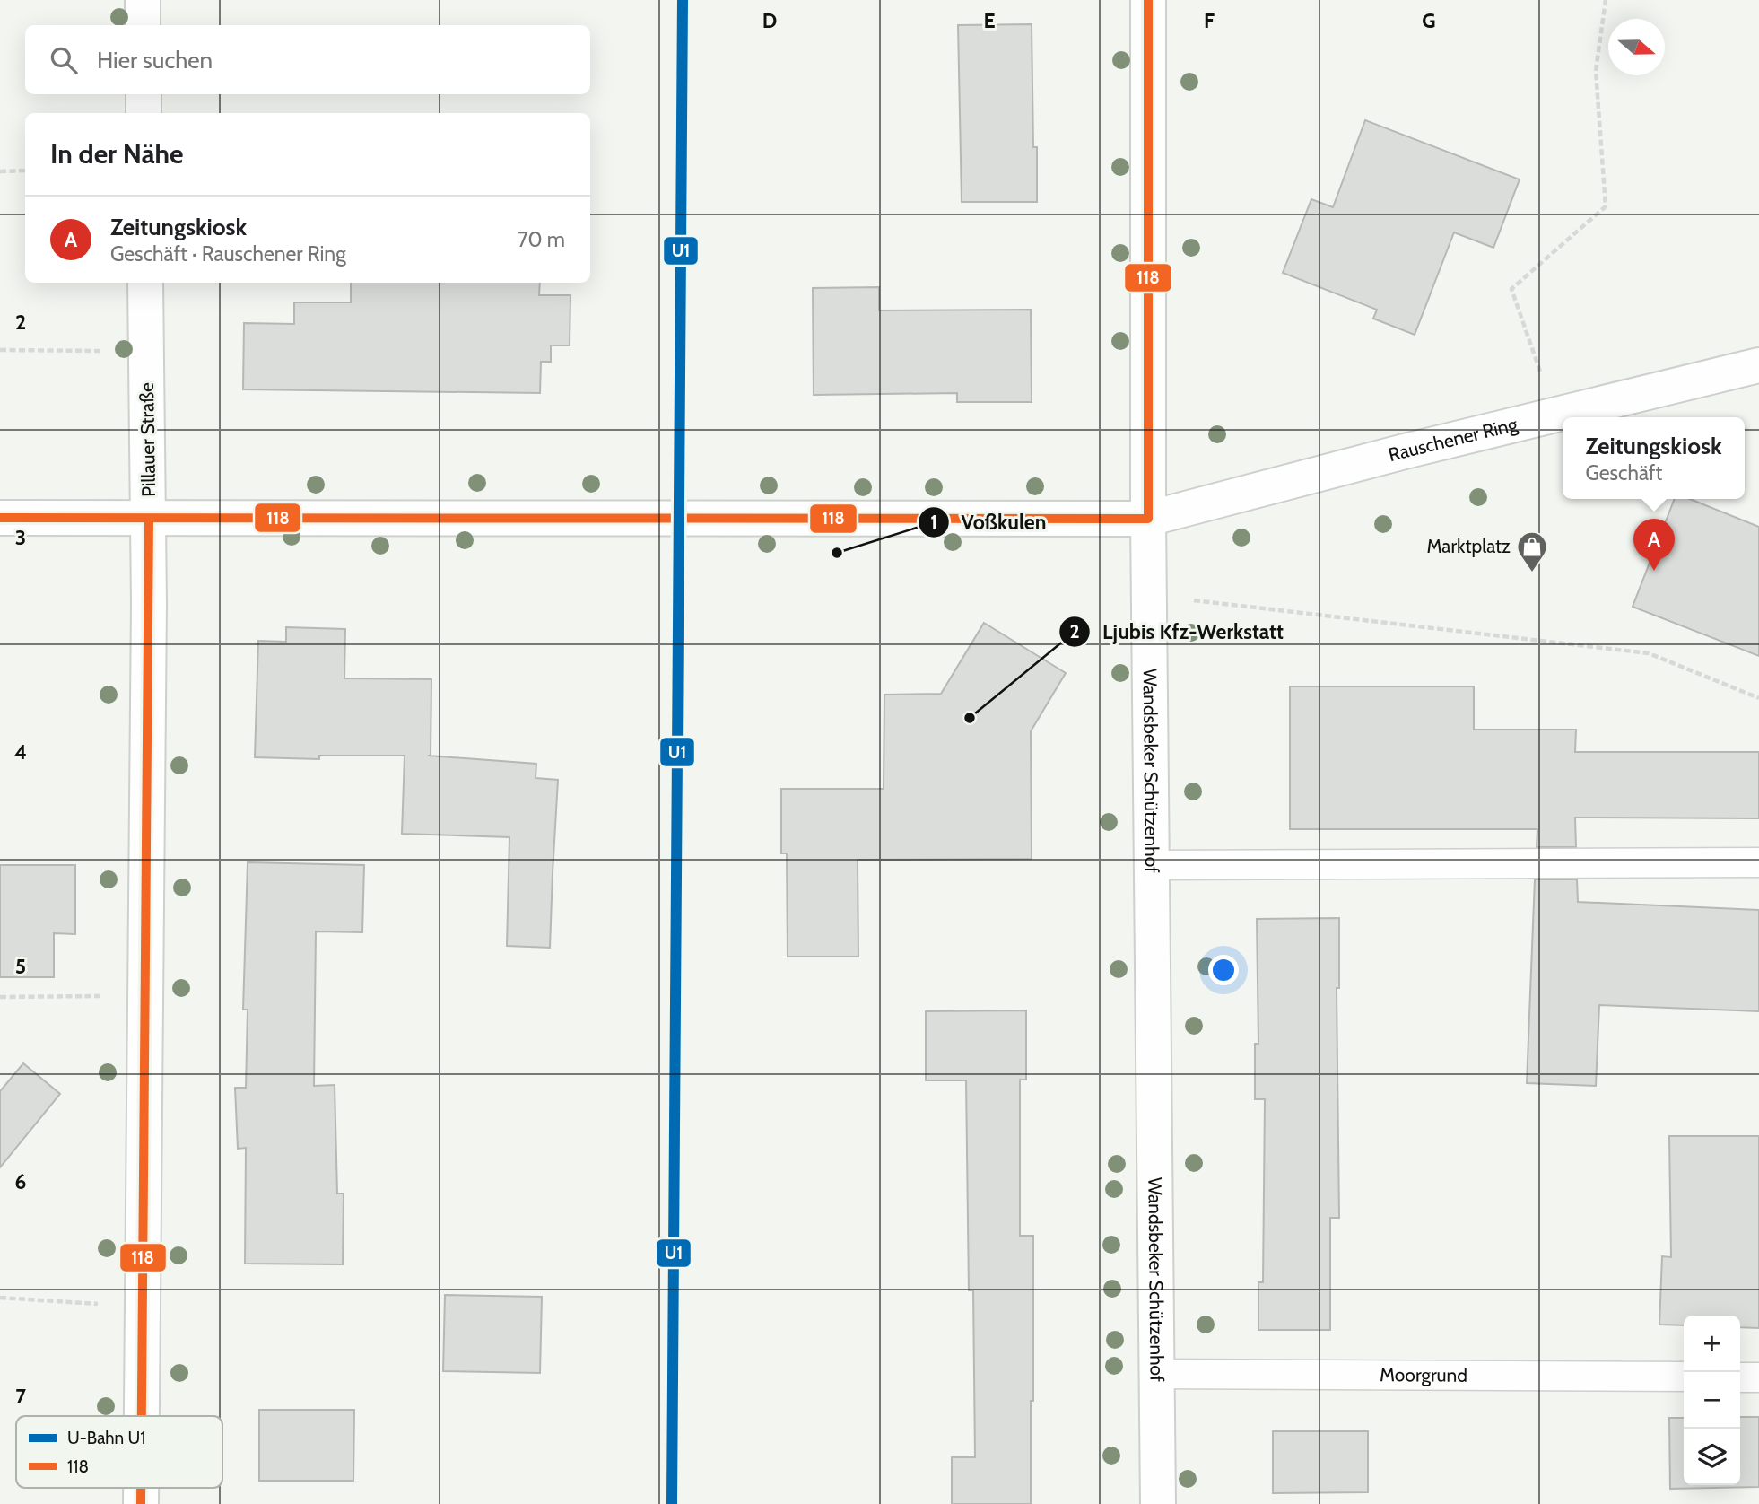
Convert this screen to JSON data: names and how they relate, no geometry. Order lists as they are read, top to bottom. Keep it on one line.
{"streets":{"street":["Pillauer Straße","Rauschener Ring","Wandsbeker Schützenhof"],"lane":["Moorgrund"]},"crossings":[["Pillauer Straße","Rauschener Ring"],["Rauschener Ring","Wandsbeker Schützenhof"],["Wandsbeker Schützenhof","Moorgrund"]],"places":{"other":["Voßkulen","Ljubis Kfz-Werkstatt"],"shop":["Marktplatz"]},"lines":["metro line U1","transit line 118"],"legend":["U-Bahn U1","118"],"north":"right","page":{"search":"Hier suchen","heading":"In der Nähe","list":[{"mark":"A","name":"Zeitungskiosk","note":"Geschäft · Rauschener Ring","value":"70 m"}],"popup":["Zeitungskiosk","Geschäft"],"pins":"A","map_buttons":["+","−"]},"grid":{"columns":["D","E","F","G"],"rows":["2","3","4","5","6","7"]}}
